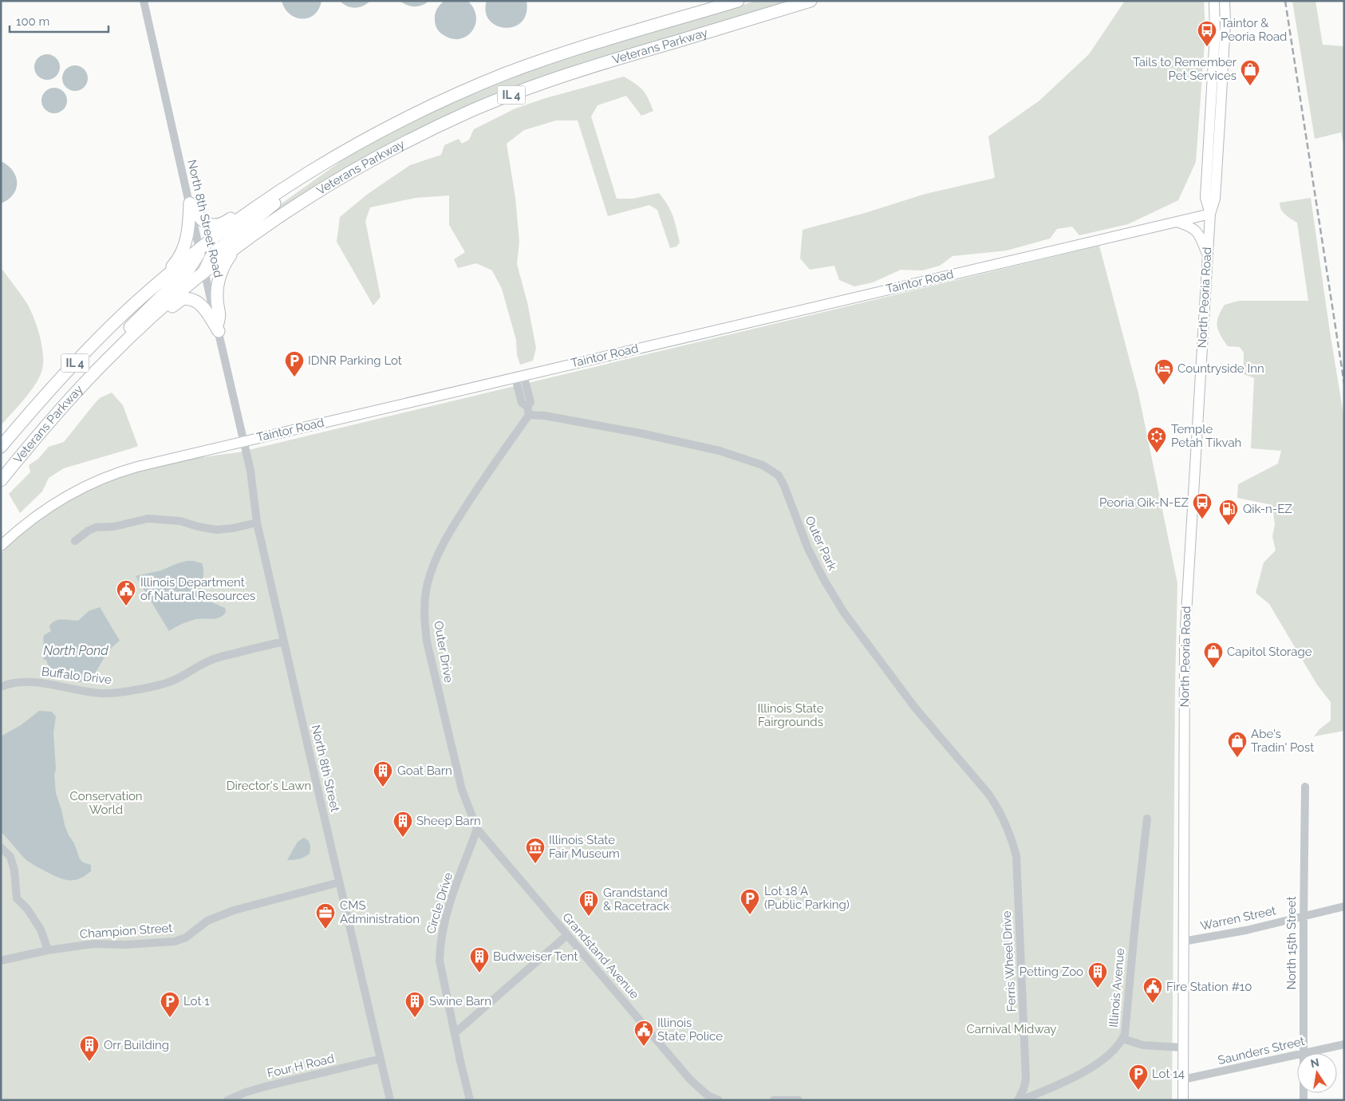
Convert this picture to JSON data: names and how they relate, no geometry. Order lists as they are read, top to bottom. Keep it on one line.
{"streets":{"highway":["Veterans Parkway","IL 4"],"main road":["Taintor Road","North Peoria Road"],"street":["North 8th Street Road","Outer Park","Outer Drive","Buffalo Drive","North 8th Street","Circle Drive","Warren Street","Champion Street","North 15th Street","Grandstand Avenue","Ferris Wheel Drive","Illinois Avenue","Saunders Street","Four H Road"]},"crossings":[["Veterans Parkway","North 8th Street Road"],["North 8th Street Road","Taintor Road"],["North 8th Street Road","North 8th Street"],["Taintor Road","North Peoria Road"],["Taintor Road","North 8th Street"],["North Peoria Road","Warren Street"],["North Peoria Road","Saunders Street"],["Outer Park","Outer Drive"],["Outer Park","Ferris Wheel Drive"],["Outer Drive","Circle Drive"],["Outer Drive","Grandstand Avenue"],["Buffalo Drive","North 8th Street"],["North 8th Street","Champion Street"],["North 8th Street","Four H Road"],["Circle Drive","Grandstand Avenue"],["Warren Street","North 15th Street"],["Ferris Wheel Drive","Illinois Avenue"]],"water":["North Pond"],"parks":["Illinois State Fairgrounds","Director's Lawn","Conservation World","Carnival Midway"],"places":{"bus stop":["Taintor & Peoria Road","Peoria Qik-N-EZ"],"shop":["Tails to Remember Pet Services","Capitol Storage","Abe's Tradin' Post"],"parking":["IDNR Parking Lot","Lot 18 A (Public Parking)","Lot 1","Lot 14"],"hotel":["Countryside Inn"],"synagogue":["Temple Petah Tikvah"],"fuel station":["Qik-n-EZ"],"public building":["Illinois Department of Natural Resources","Fire Station #10","Illinois State Police"],"building":["Goat Barn","Sheep Barn","Grandstand & Racetrack","Budweiser Tent","Petting Zoo","Swine Barn","Orr Building"],"museum":["Illinois State Fair Museum"],"office":["CMS Administration"]},"scale_bar":"100 m","north":"top"}
